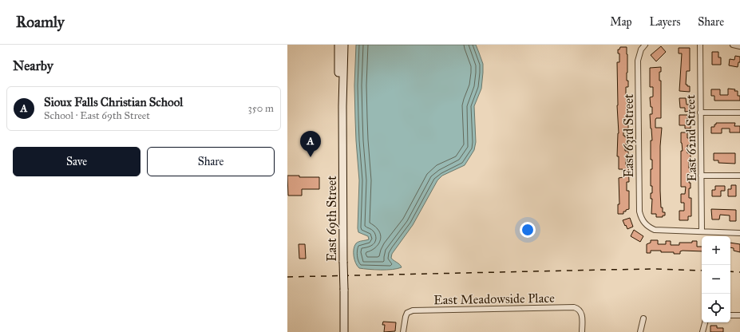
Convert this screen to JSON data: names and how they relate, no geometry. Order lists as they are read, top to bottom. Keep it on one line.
{"streets":{"main road":["East 69th Street"],"street":["East 63rd Street","East 62nd Street","East Meadowside Place"]},"crossings":[["East 63rd Street","East 62nd Street"]],"page":{"header":"Roamly","nav":["Map","Layers","Share"],"heading":"Nearby","list":[{"mark":"A","name":"Sioux Falls Christian School","note":"School · East 69th Street","value":"350 m"}],"pins":"A","buttons":["Save","Share"],"map_buttons":["+","−"]}}
